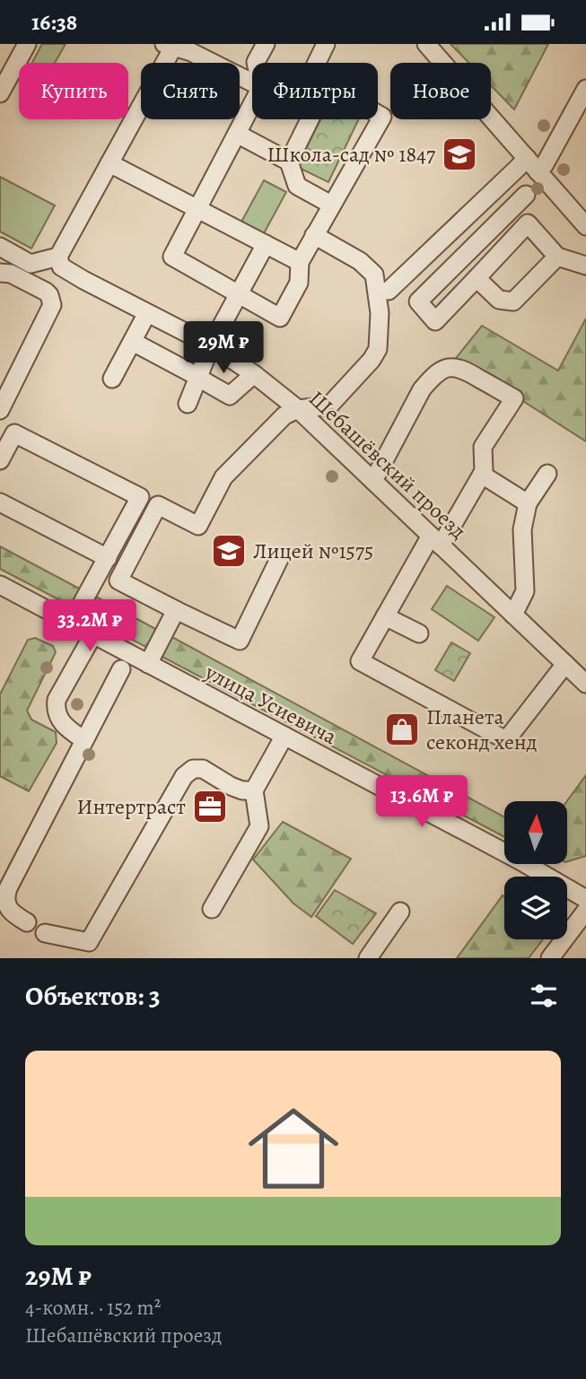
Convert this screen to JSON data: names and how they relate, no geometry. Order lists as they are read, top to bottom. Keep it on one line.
{"streets":{"street":["Шебашёвский проезд","улица Усиевича"]},"places":{"school or university":["Школа-сад № 1847","Лицей №1575"],"shop":["Планета секонд хенд"],"office":["Интертраст"]},"north":"top","page":{"status":"16:38","chip":["Купить","Снять","Фильтры","Новое"],"price":["29M ₽","33.2M ₽","13.6M ₽"],"heading":"Объектов: 3","list":[{"name":"29M ₽","note":"4-комн. · 152 m² · Шебашёвский проезд"}]}}
